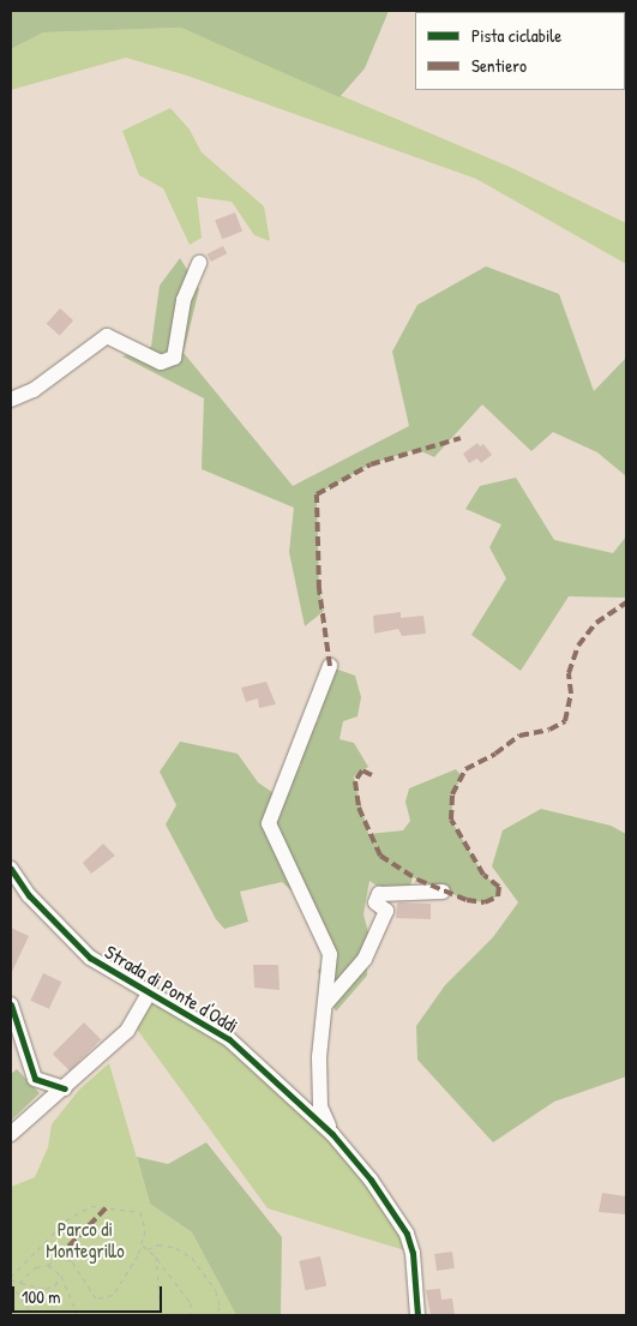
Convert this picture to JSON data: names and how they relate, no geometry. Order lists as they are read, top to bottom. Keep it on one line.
{"streets":{"street":["Strada di Ponte d'Oddi"]},"parks":["Parco di Montegrillo"],"legend":["Pista ciclabile","Sentiero"],"scale_bar":"100 m"}
